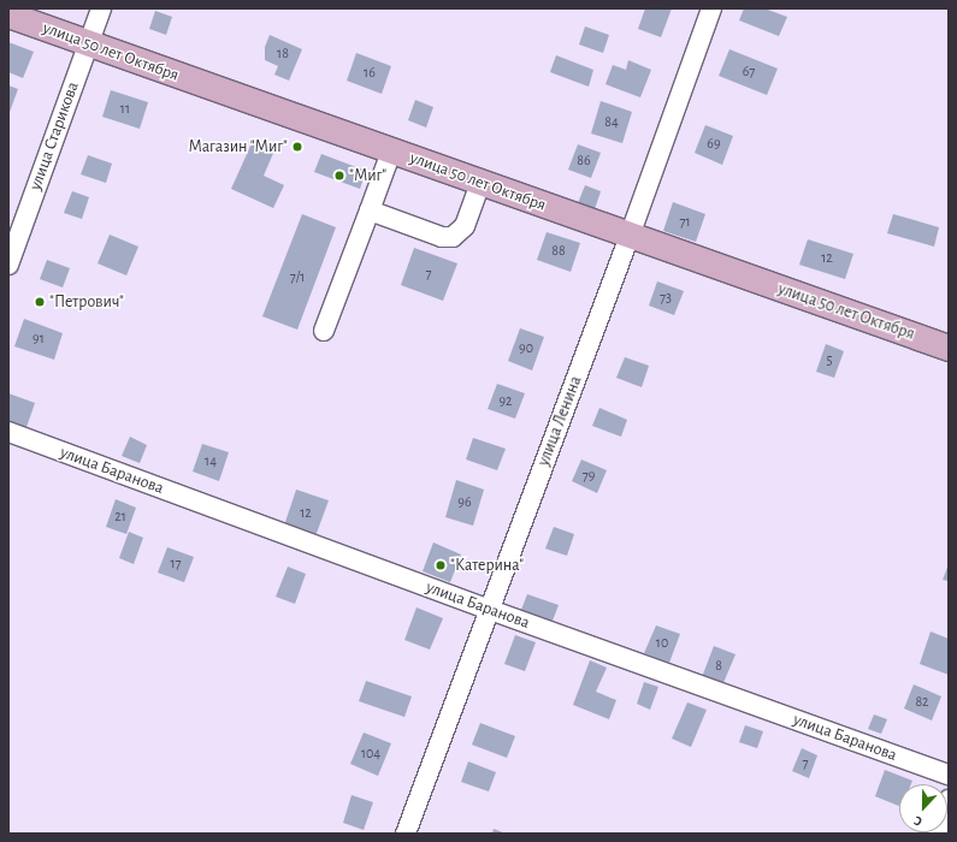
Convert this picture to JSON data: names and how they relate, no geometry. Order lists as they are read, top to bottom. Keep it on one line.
{"streets":{"main road":["улица 50 лет Октября"],"street":["улица Старикова","улица Ленина","улица Баранова"]},"crossings":[["улица 50 лет Октября","улица Старикова"],["улица 50 лет Октября","улица Ленина"],["улица Ленина","улица Баранова"]],"places":["Магазин \"Миг\"","\"Миг\"","\"Петрович\"","\"Катерина\""],"house_numbers":["18","67","16","11","84","69","86","71","88","12","7","7/1","73","91","90","5","92","14","79","96","12","21","17","10","8","82","104","7"],"north":"bottom"}
